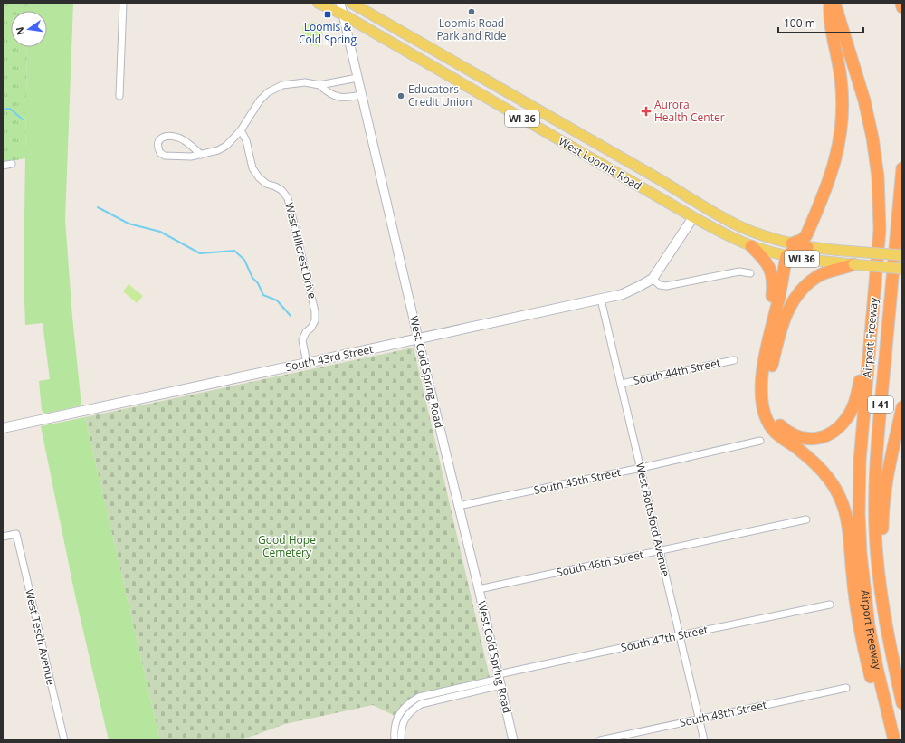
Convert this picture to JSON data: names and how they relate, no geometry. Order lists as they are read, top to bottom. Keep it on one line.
{"streets":{"highway":["Airport Freeway","I 41"],"main road":["WI 36","West Loomis Road","South 43rd Street"],"street":["West Hillcrest Drive","West Cold Spring Road","South 44th Street","South 45th Street","West Bottsford Avenue","South 46th Street","West Tesch Avenue","South 47th Street","South 48th Street"]},"crossings":[["West Loomis Road","South 43rd Street"],["West Loomis Road","West Cold Spring Road"],["West Hillcrest Drive","South 43rd Street"],["South 43rd Street","West Cold Spring Road"],["South 43rd Street","West Bottsford Avenue"],["West Cold Spring Road","South 45th Street"],["West Cold Spring Road","South 46th Street"],["West Cold Spring Road","South 47th Street"],["South 44th Street","West Bottsford Avenue"],["South 45th Street","West Bottsford Avenue"],["West Bottsford Avenue","South 46th Street"],["West Bottsford Avenue","South 47th Street"],["West Bottsford Avenue","South 48th Street"]],"parks":["Good Hope Cemetery"],"places":{"other":["Loomis Road Park and Ride","Educators Credit Union"],"transit":["Loomis & Cold Spring"],"health":["Aurora Health Center"]},"scale_bar":"100 m","north":"left"}
